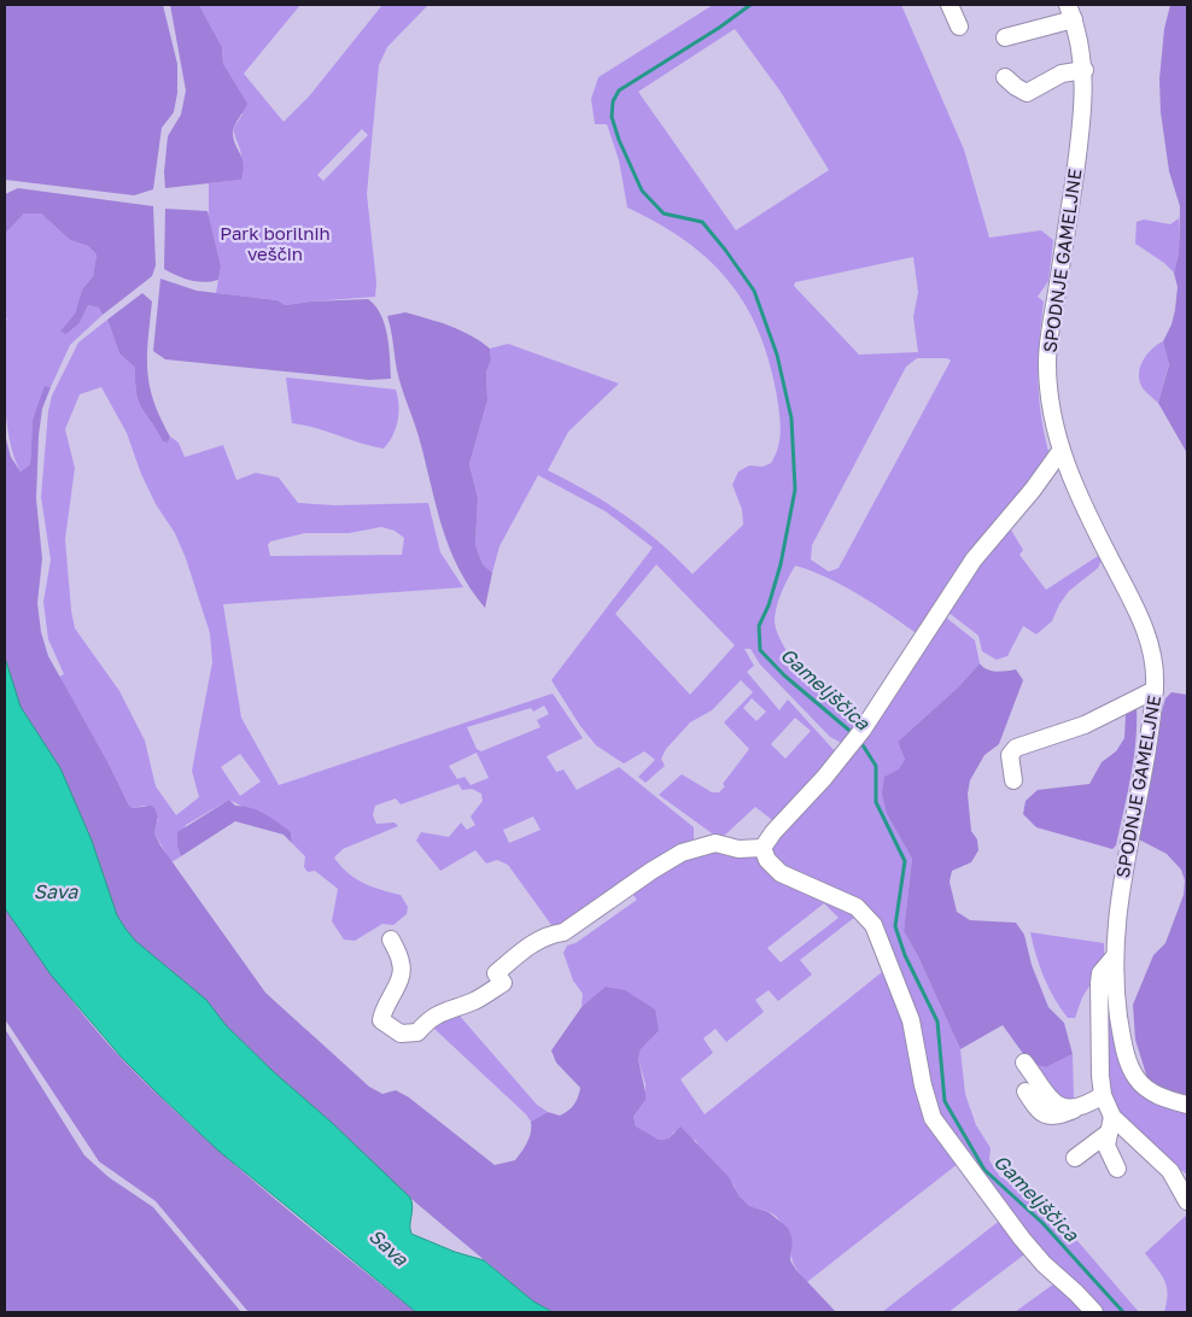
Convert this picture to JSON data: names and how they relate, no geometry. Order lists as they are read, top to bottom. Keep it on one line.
{"streets":{"street":["SPODNJE GAMELJNE"]},"water":["Gameljščica","Sava"],"parks":["Park borilnih veščin"]}
